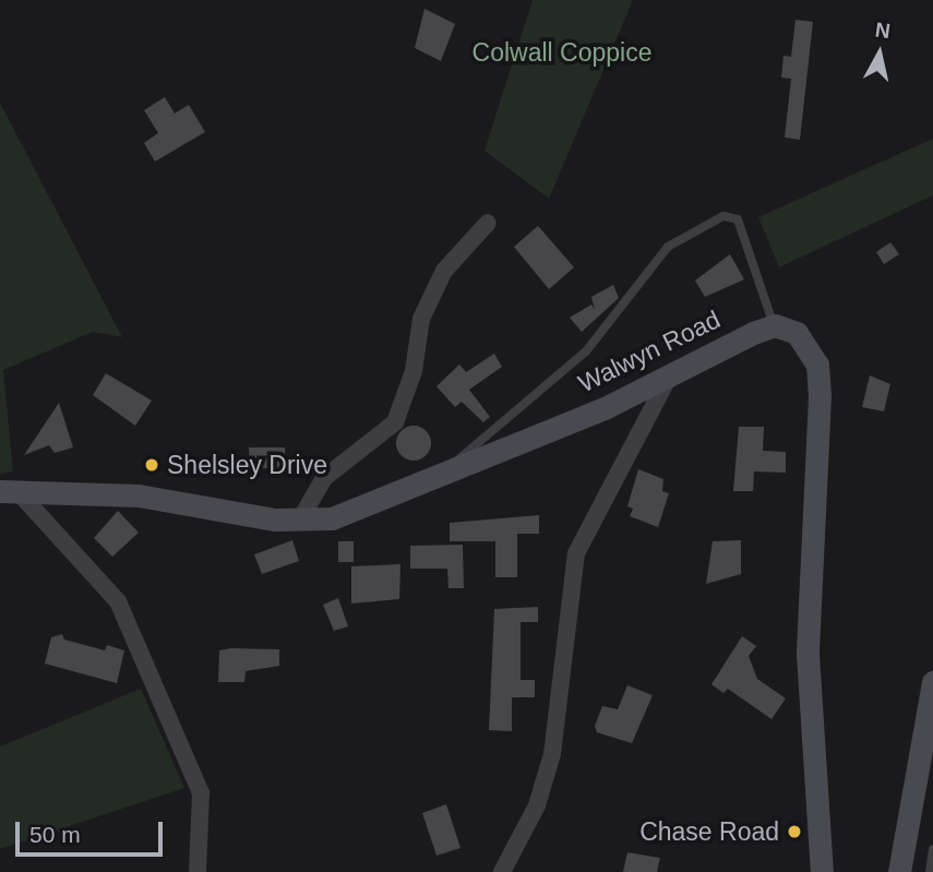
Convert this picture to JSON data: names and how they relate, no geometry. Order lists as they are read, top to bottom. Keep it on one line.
{"streets":{"main road":["Walwyn Road"]},"parks":["Colwall Coppice"],"places":["Shelsley Drive","Chase Road"],"scale_bar":"50 m","north":"top"}
